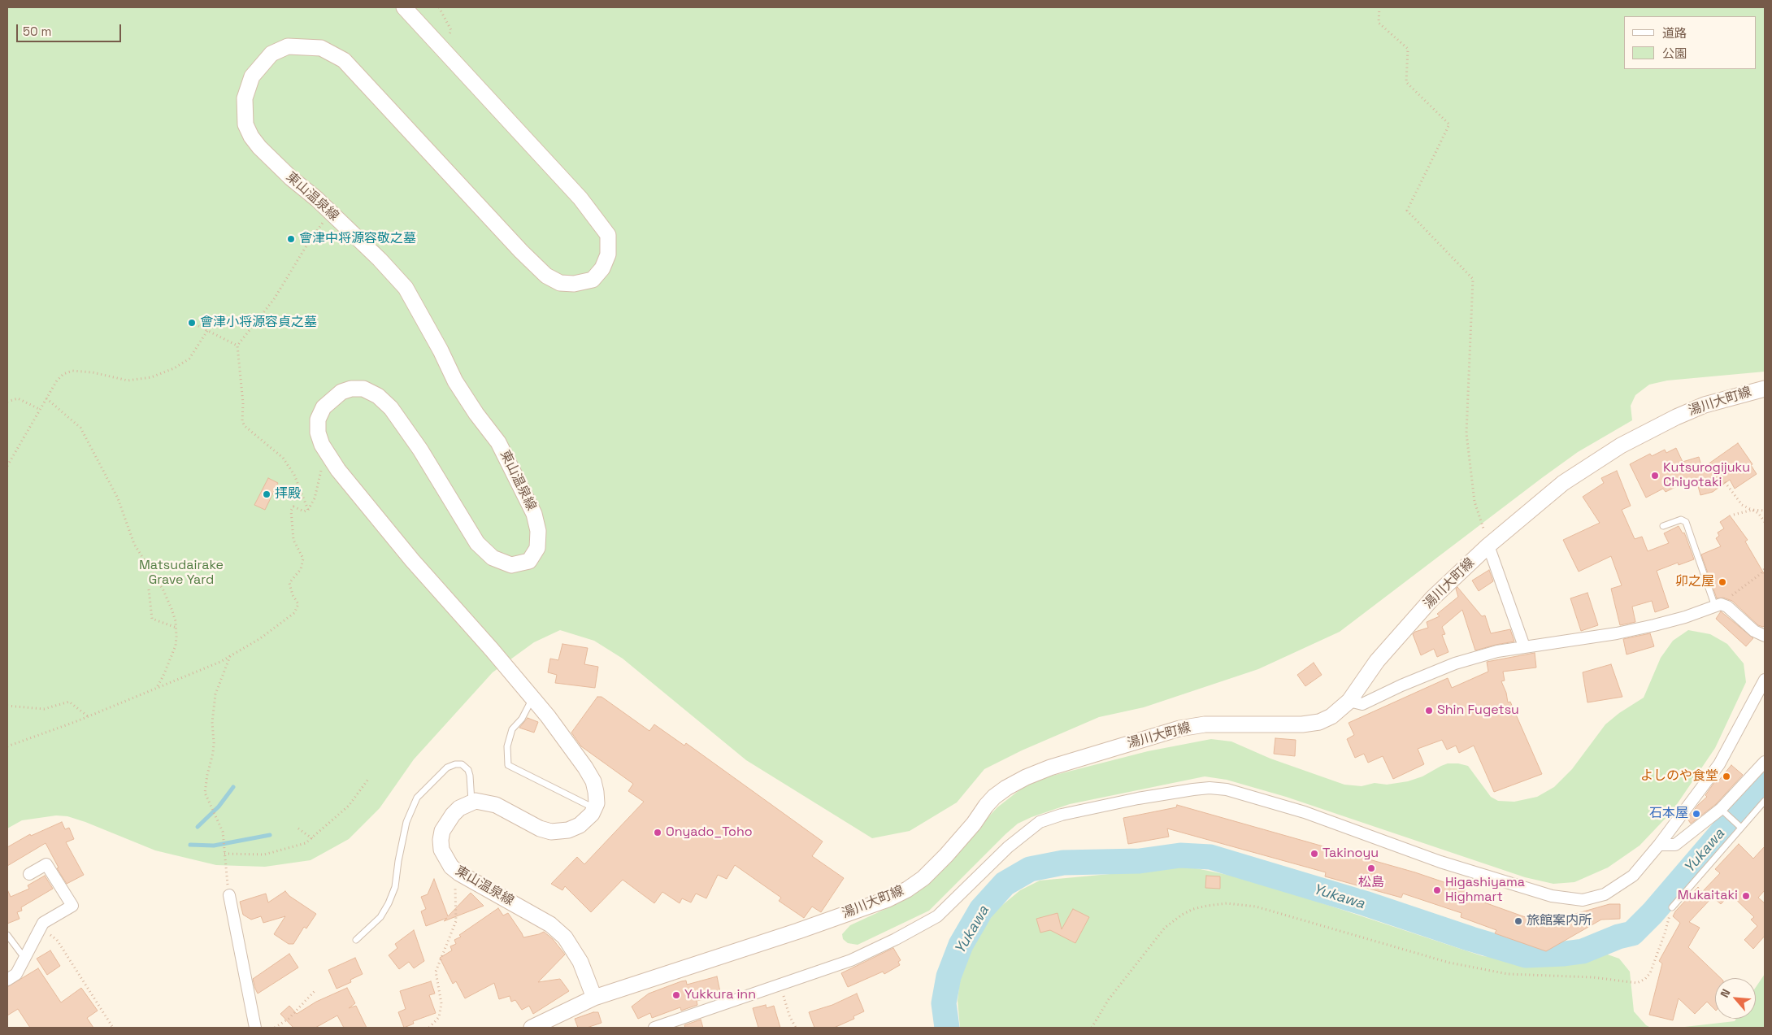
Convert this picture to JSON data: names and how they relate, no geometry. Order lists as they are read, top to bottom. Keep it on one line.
{"streets":{"main road":["東山温泉線","湯川大町線"]},"crossings":[["東山温泉線","湯川大町線"]],"water":["Yukawa"],"parks":["Matsudairake Grave Yard"],"places":["會津中将源容敬之墓","會津小将源容貞之墓","Kutsurogijuku Chiyotaki","拝殿","卯之屋","Shin Fugetsu","よしのや食堂","石本屋","Onyado_Toho","Takinoyu","松島","Higashiyama Highmart","Mukaitaki","旅館案内所","Yukkura inn"],"legend":["道路","公園"],"scale_bar":"50 m","north":"top left"}
